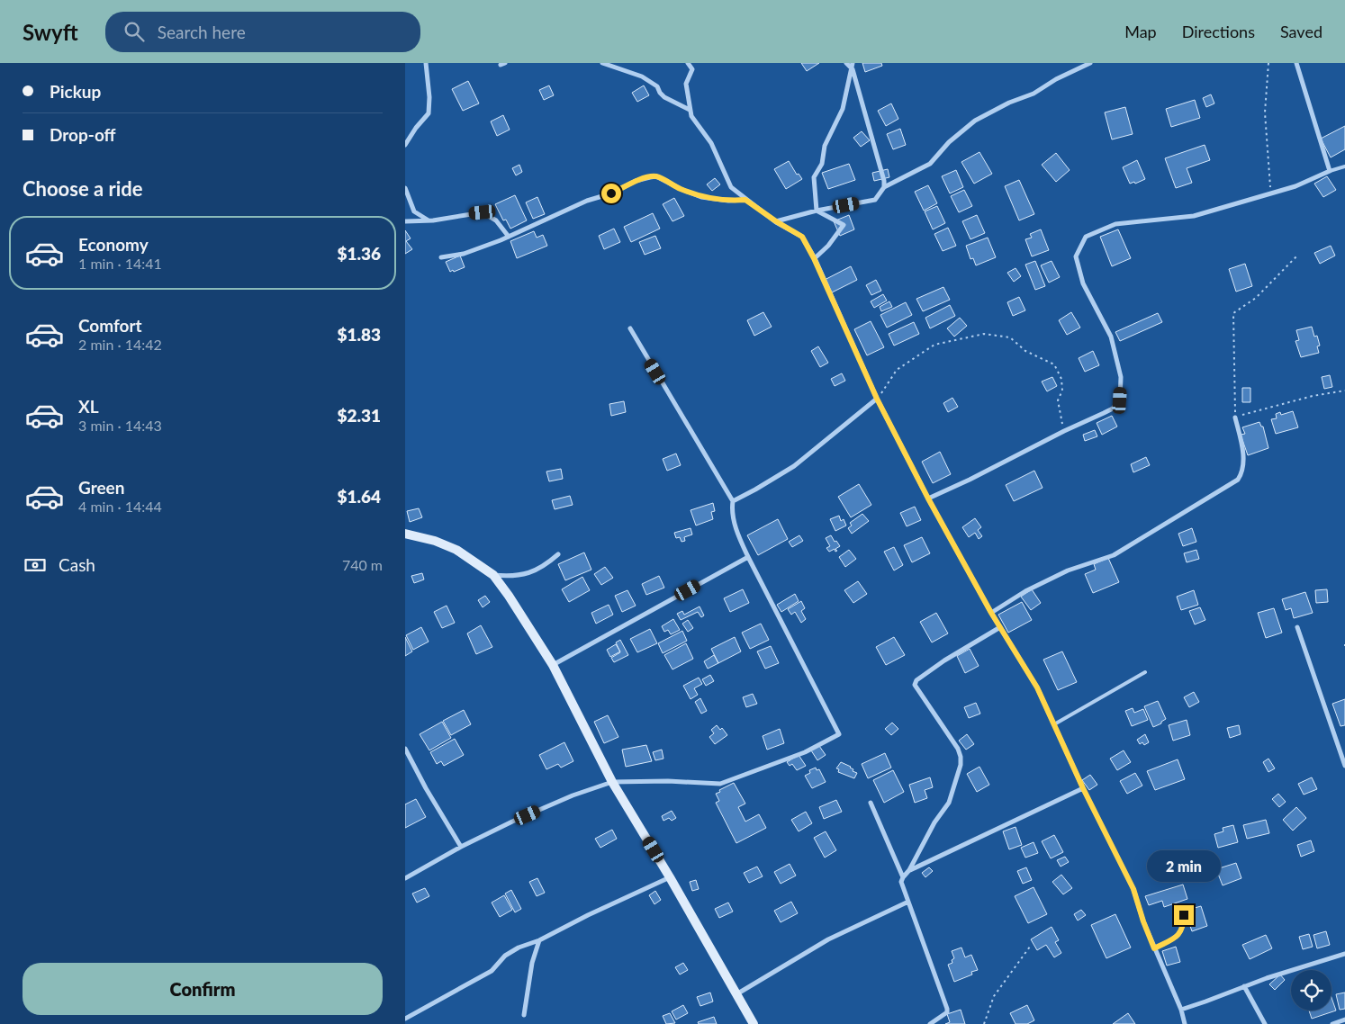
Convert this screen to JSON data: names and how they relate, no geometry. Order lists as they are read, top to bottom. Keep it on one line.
{"page":{"header":"Swyft","search":"Search here","nav":["Map","Directions","Saved"],"banner":["Pickup","Drop-off"],"heading":"Choose a ride","list":[{"name":"Economy","note":"1 min · 14:41","value":"$1.36"},{"name":"Comfort","note":"2 min · 14:42","value":"$1.83"},{"name":"XL","note":"3 min · 14:43","value":"$2.31"},{"name":"Green","note":"4 min · 14:44","value":"$1.64"}],"pay":["Cash","740 m"],"bubble":"2 min","buttons":"Confirm"}}
